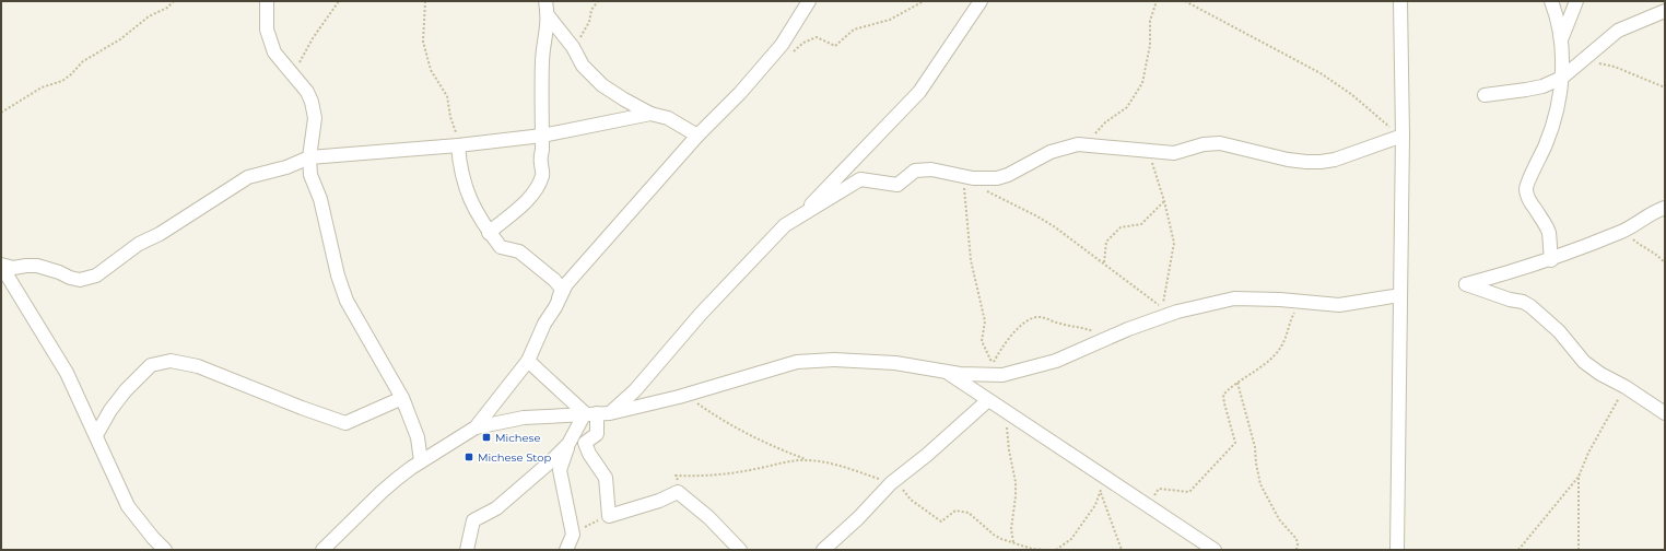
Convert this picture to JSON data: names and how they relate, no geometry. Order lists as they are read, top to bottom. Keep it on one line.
{"places":{"transit":["Michese","Michese Stop"]}}
